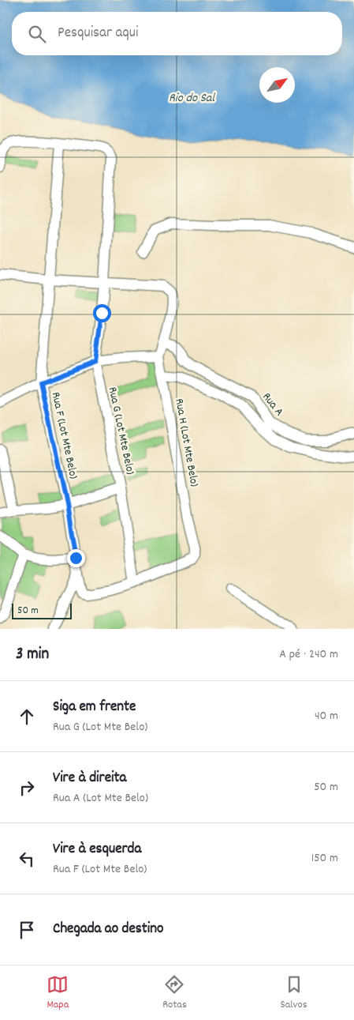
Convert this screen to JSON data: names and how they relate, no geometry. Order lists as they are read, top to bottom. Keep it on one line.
{"streets":{"street":["Rua A","Rua G (Lot Mte Belo)","Rua F (Lot Mte Belo)","Rua H (Lot Mte Belo)"]},"crossings":[["Rua A","Rua H (Lot Mte Belo)"],["Rua G (Lot Mte Belo)","Rua F (Lot Mte Belo)"],["Rua G (Lot Mte Belo)","Rua H (Lot Mte Belo)"],["Rua F (Lot Mte Belo)","Rua H (Lot Mte Belo)"]],"water":["Rio do Sal"],"scale_bar":"50 m","north":"top right","page":{"search":"Pesquisar aqui","scale":"50 m","heading":["3 min","A pé · 240 m"],"list":[["Siga em frente","Rua G (Lot Mte Belo)","40 m"],["Vire à direita","Rua A (Lot Mte Belo)","50 m"],["Vire à esquerda","Rua F (Lot Mte Belo)","150 m"],"Chegada ao destino"],"nav":["Mapa","Rotas","Salvos"]}}
